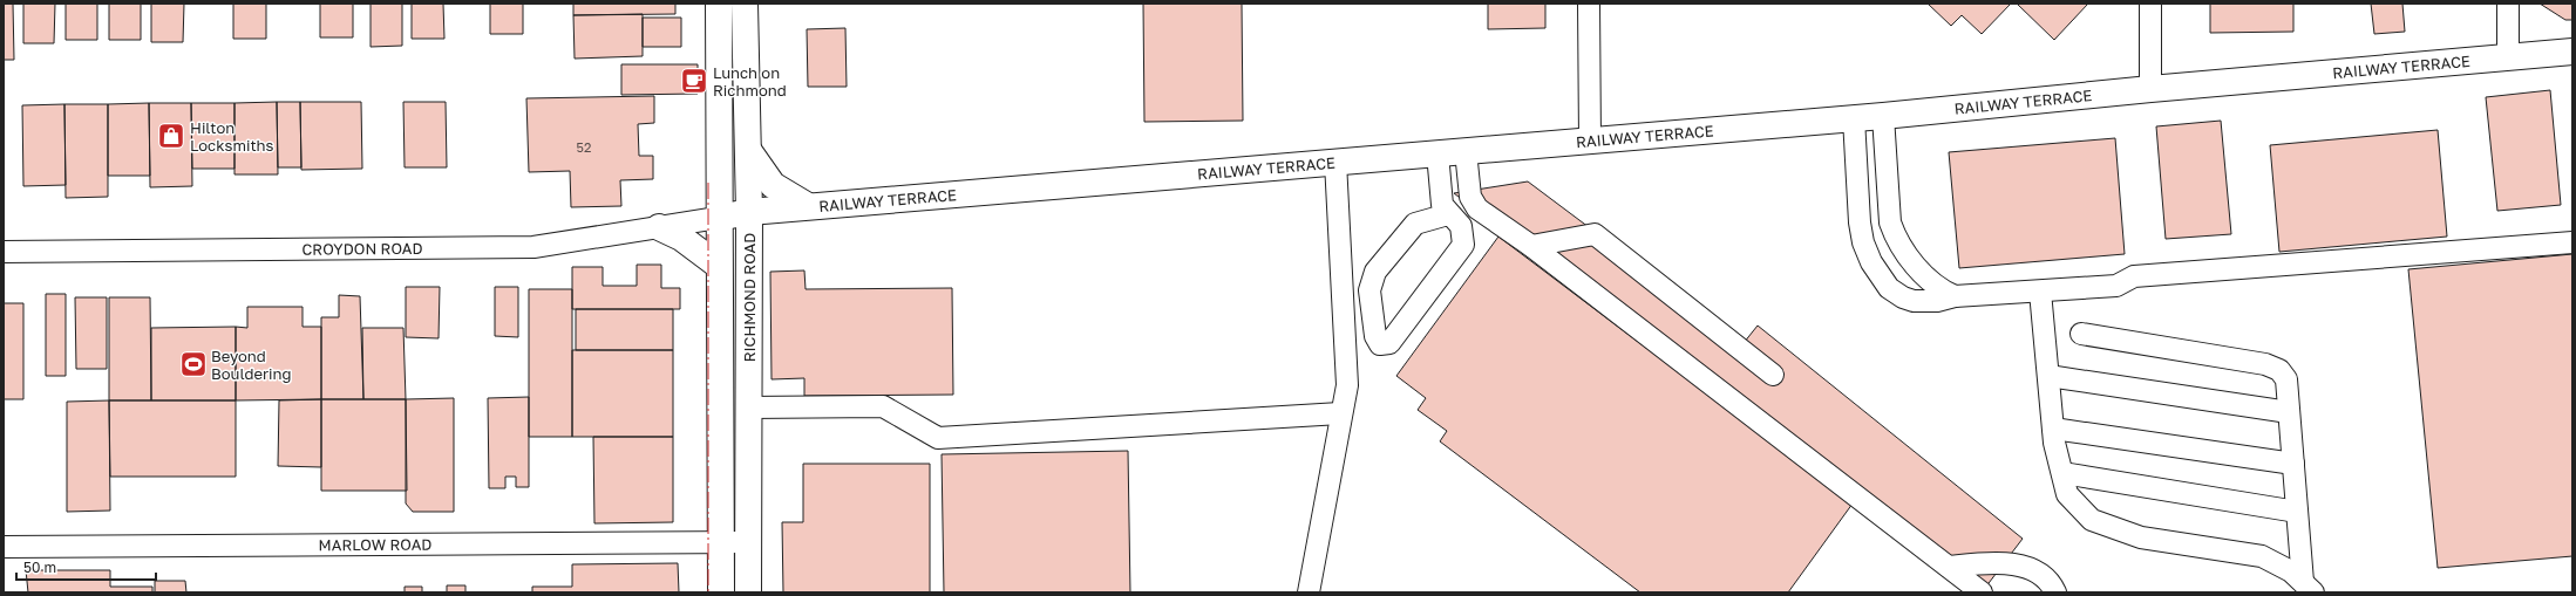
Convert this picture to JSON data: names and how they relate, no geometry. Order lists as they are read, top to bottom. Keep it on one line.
{"streets":{"main road":["RAILWAY TERRACE","RICHMOND ROAD"],"street":["CROYDON ROAD","MARLOW ROAD"]},"crossings":[["RAILWAY TERRACE","CROYDON ROAD"],["RAILWAY TERRACE","RICHMOND ROAD"],["CROYDON ROAD","RICHMOND ROAD"],["RICHMOND ROAD","MARLOW ROAD"]],"places":{"cafe":["Lunch on Richmond"],"shop":["Hilton Locksmiths"],"sports":["Beyond Bouldering"]},"house_numbers":["52"],"scale_bar":"50 m"}
